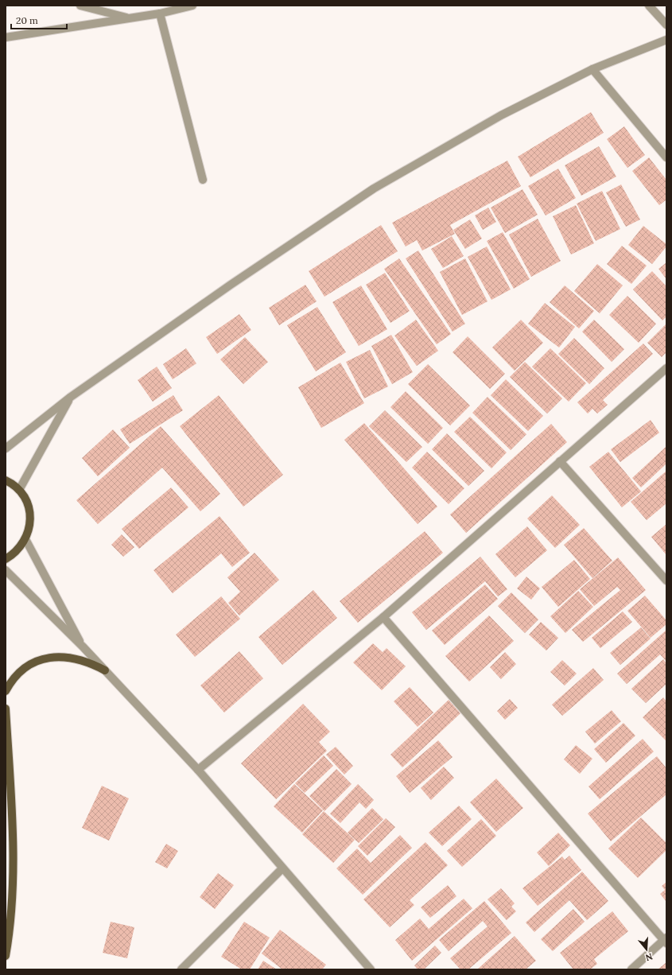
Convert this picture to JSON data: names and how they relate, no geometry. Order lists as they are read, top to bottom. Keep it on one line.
{"scale_bar":"20 m","north":"bottom"}
